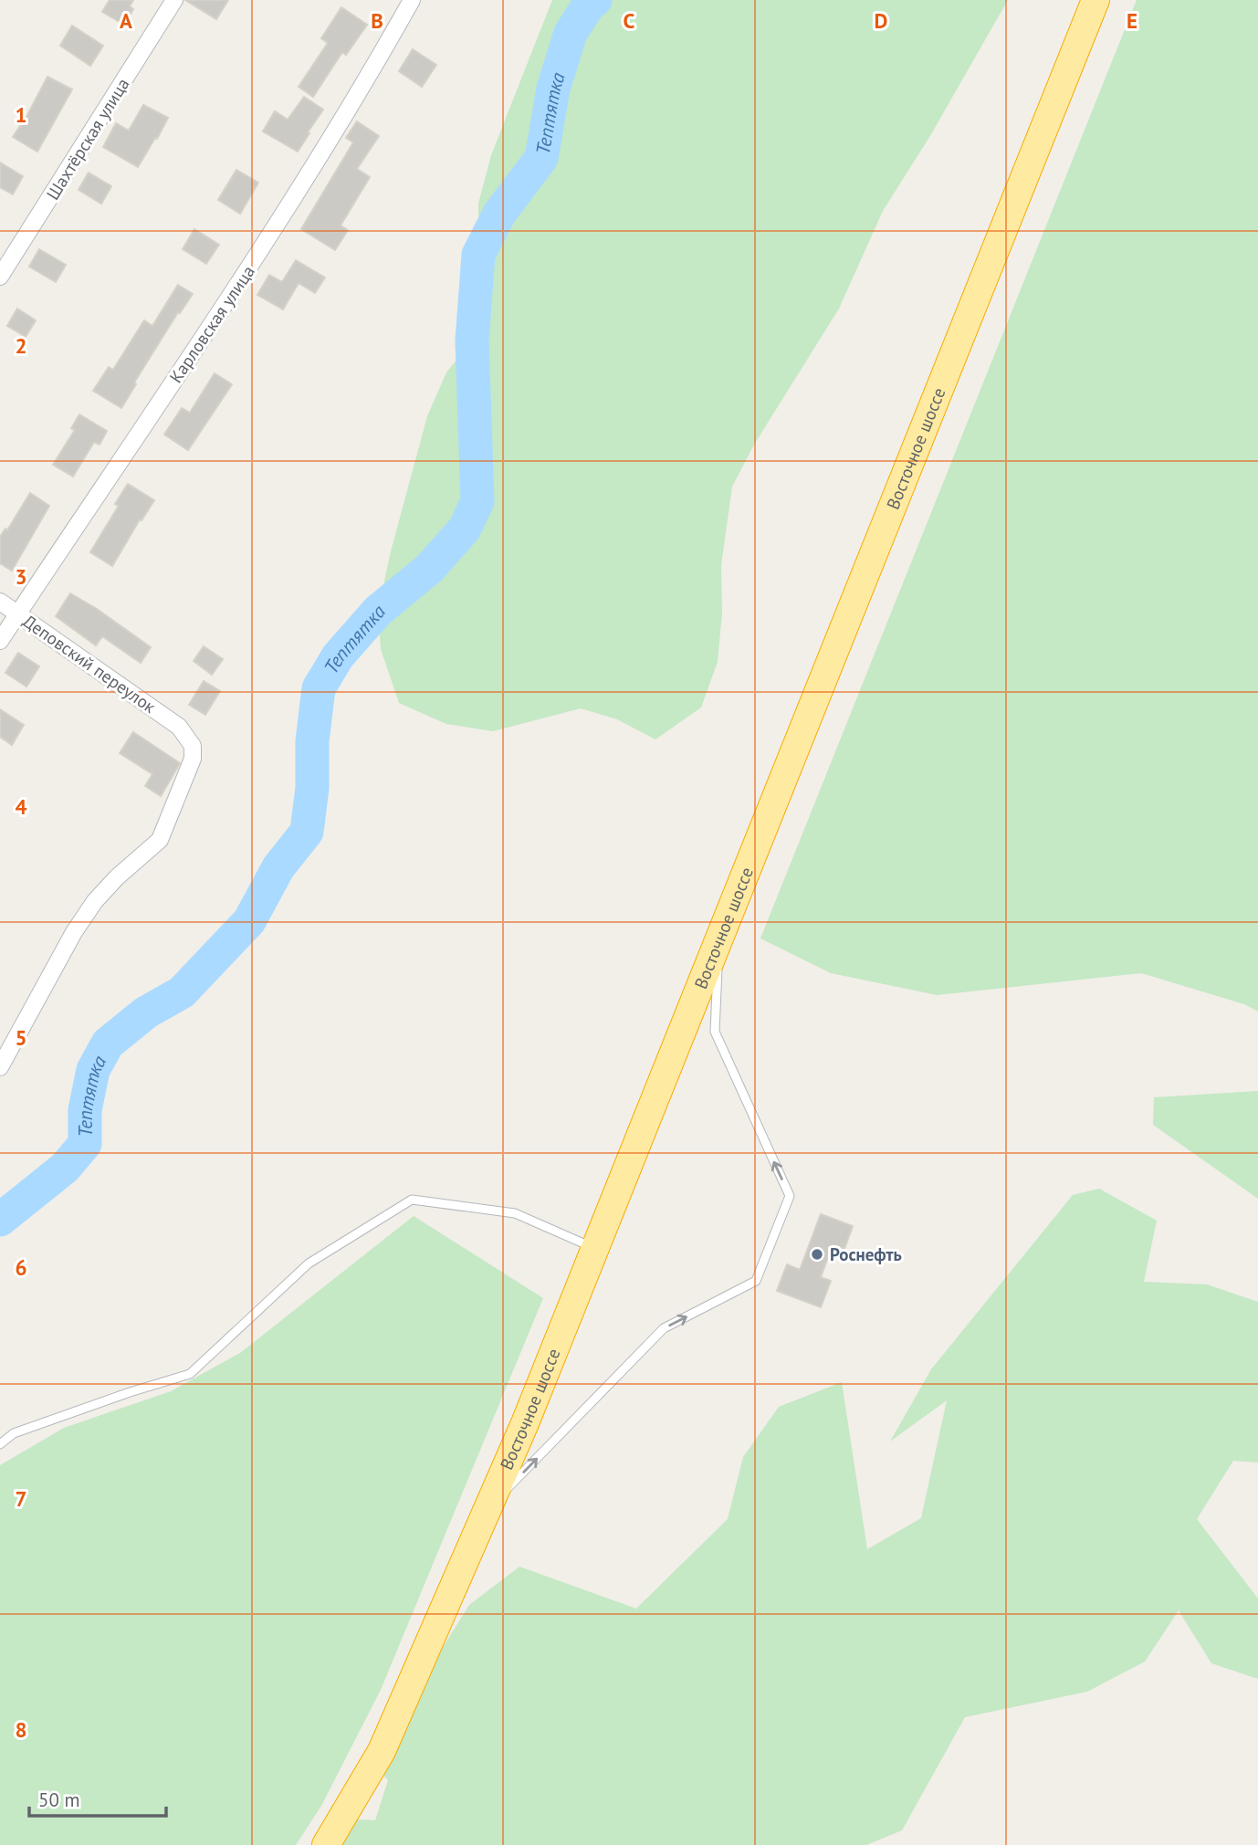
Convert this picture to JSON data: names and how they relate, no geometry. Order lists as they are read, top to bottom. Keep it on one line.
{"streets":{"highway":["Восточное шоссе"],"street":["Шахтёрская улица","Карловская улица","Деповский переулок"]},"crossings":[["Карловская улица","Деповский переулок"]],"water":["Тептятка"],"places":["Роснефть"],"scale_bar":"50 m","grid":{"columns":["A","B","C","D","E"],"rows":["1","2","3","4","5","6","7","8"]}}
